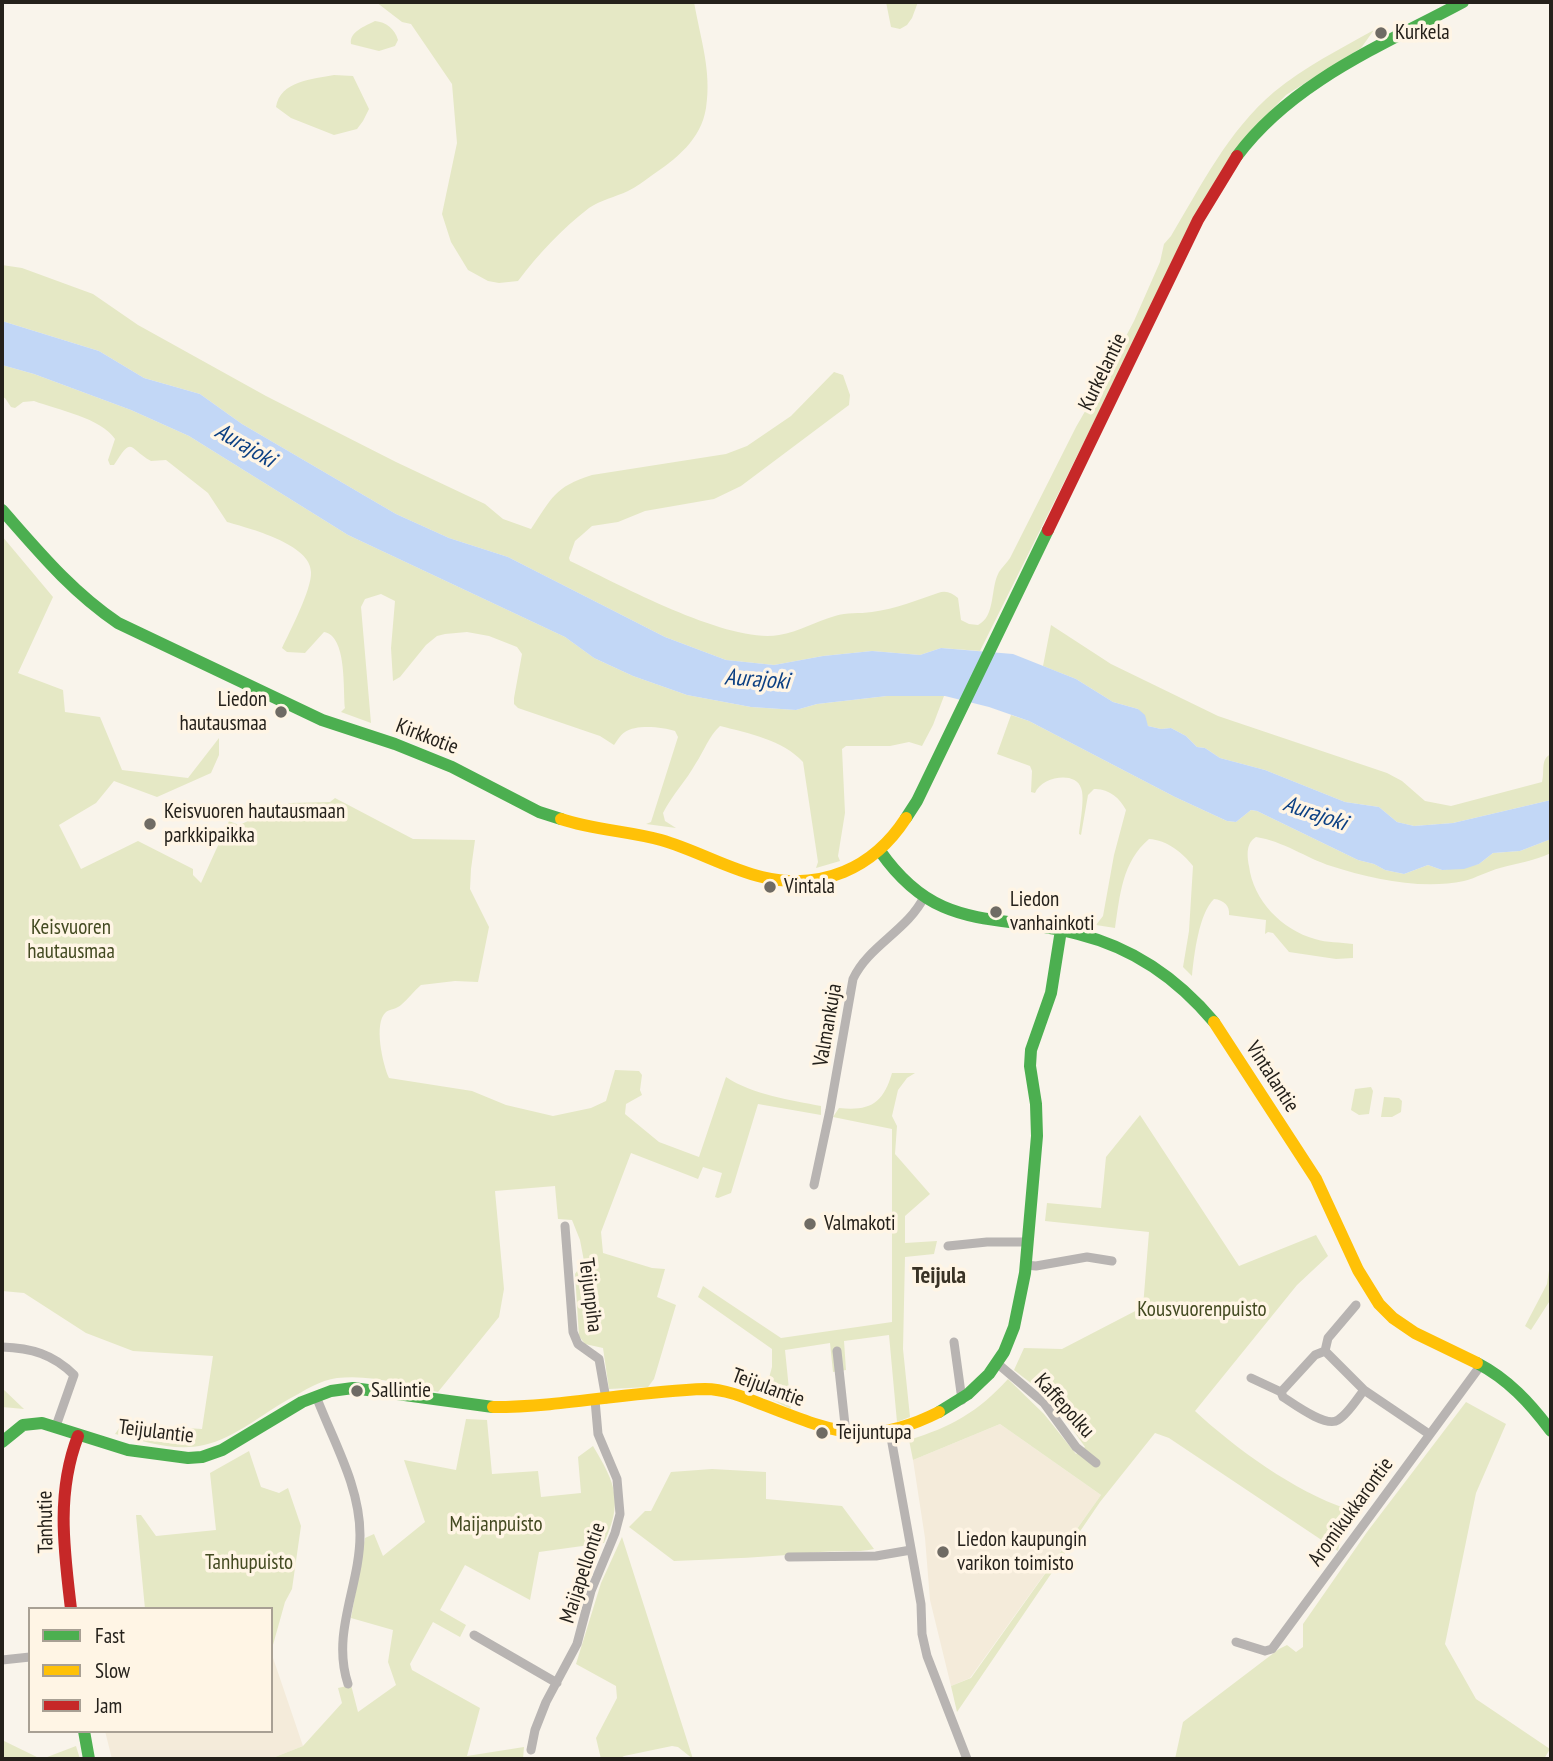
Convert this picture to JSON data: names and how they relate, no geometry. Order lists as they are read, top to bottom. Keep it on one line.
{"streets":{"street":["Kurkelantie","Kirkkotie","Valmankuja","Vintalantie","Teijunpiha","Teijulantie","Kaffepolku","Aromikukkarontie","Tanhutie","Maijapellontie"]},"crossings":[["Kurkelantie","Kirkkotie"],["Kurkelantie","Vintalantie"],["Kirkkotie","Vintalantie"],["Valmankuja","Vintalantie"],["Vintalantie","Teijulantie"],["Vintalantie","Aromikukkarontie"],["Teijunpiha","Teijulantie"],["Teijunpiha","Maijapellontie"],["Teijulantie","Kaffepolku"],["Teijulantie","Tanhutie"],["Teijulantie","Maijapellontie"]],"districts":["Teijula"],"water":["Aurajoki"],"parks":["Keisvuoren hautausmaa","Kousvuorenpuisto","Maijanpuisto","Tanhupuisto"],"places":["Kurkela","Liedon hautausmaa","Keisvuoren hautausmaan parkkipaikka","Vintala","Liedon vanhainkoti","Valmakoti","Sallintie","Teijuntupa","Liedon kaupungin varikon toimisto"],"legend":["Fast","Slow","Jam"]}
